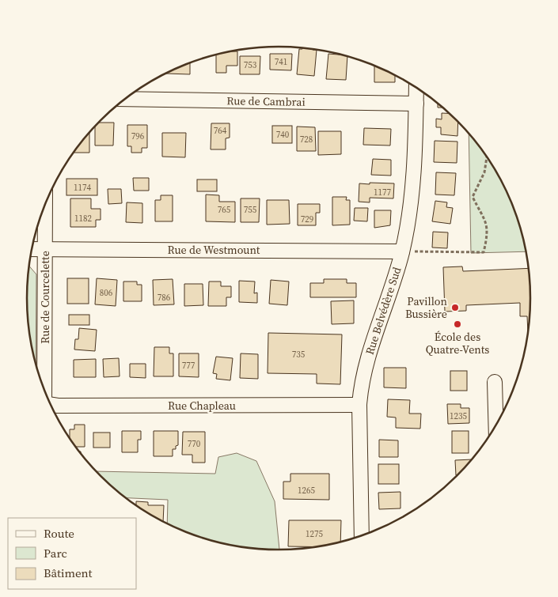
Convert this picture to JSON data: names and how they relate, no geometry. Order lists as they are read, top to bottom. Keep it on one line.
{"streets":{"street":["Rue de Cambrai","Rue de Westmount","Rue de Courcelette","Rue Belvédère Sud","Rue Chapleau"]},"crossings":[["Rue de Cambrai","Rue Belvédère Sud"],["Rue de Westmount","Rue de Courcelette"],["Rue de Westmount","Rue Belvédère Sud"],["Rue Belvédère Sud","Rue Chapleau"]],"places":["Pavillon Bussière","École des Quatre-Vents"],"house_numbers":["741","753","764","740","796","728","1174","1177","765","755","1182","729","806","786","735","777","1235","770","1265","1275"],"legend":["Route","Parc","Bâtiment"]}
